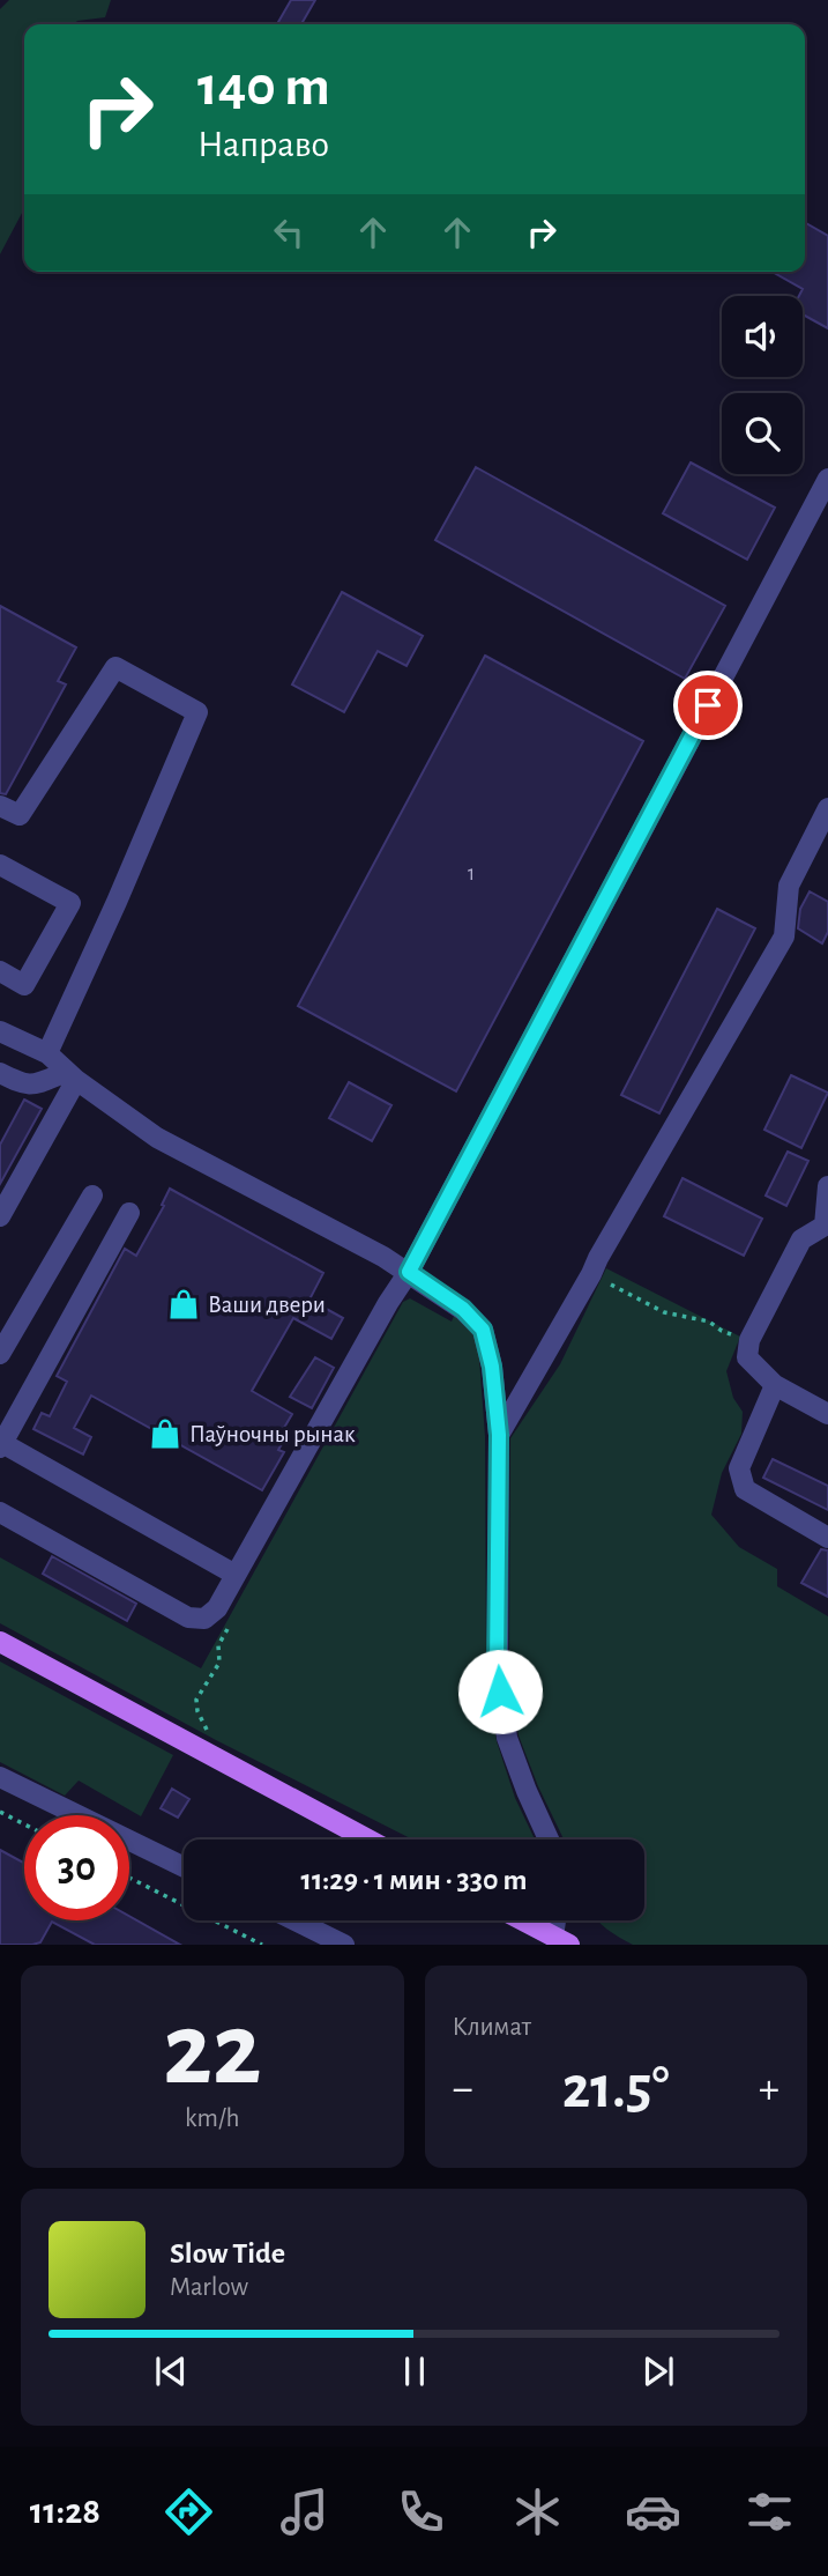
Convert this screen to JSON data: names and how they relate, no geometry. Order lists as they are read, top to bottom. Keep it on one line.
{"places":{"shop":["Ваши двери","Паўночны рынак"]},"house_numbers":["1"],"page":{"turn":["140 m","Направо"],"limit":"30","trip":"11:29 · 1 мин · 330 m","tile":[["22","km/h"],"Климат"],"heat":["−","21.5°","+"],"song":["Slow Tide","Marlow"],"tabs":"11:28"}}
